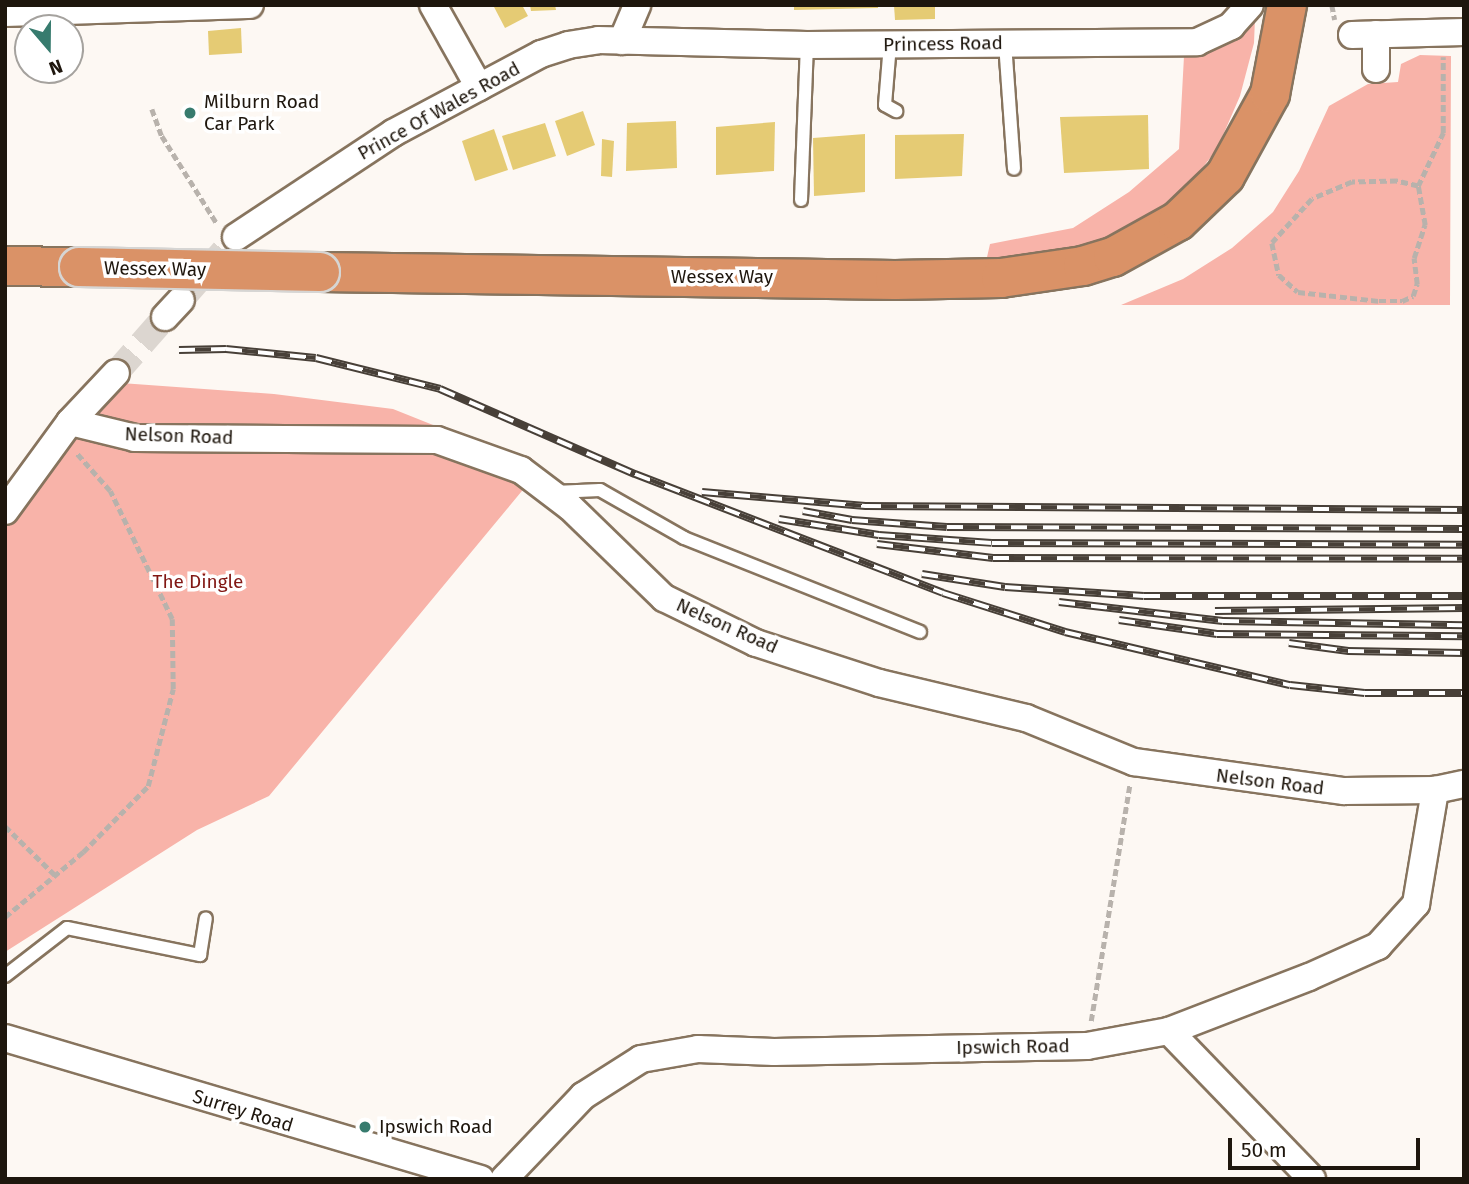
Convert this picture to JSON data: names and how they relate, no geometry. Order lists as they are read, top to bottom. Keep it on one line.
{"streets":{"highway":["Wessex Way"],"street":["Princess Road","Prince Of Wales Road","Nelson Road","Ipswich Road","Surrey Road"]},"crossings":[["Princess Road","Prince Of Wales Road"],["Nelson Road","Ipswich Road"]],"parks":["The Dingle"],"places":["Milburn Road Car Park","Ipswich Road"],"scale_bar":"50 m","north":"bottom"}
